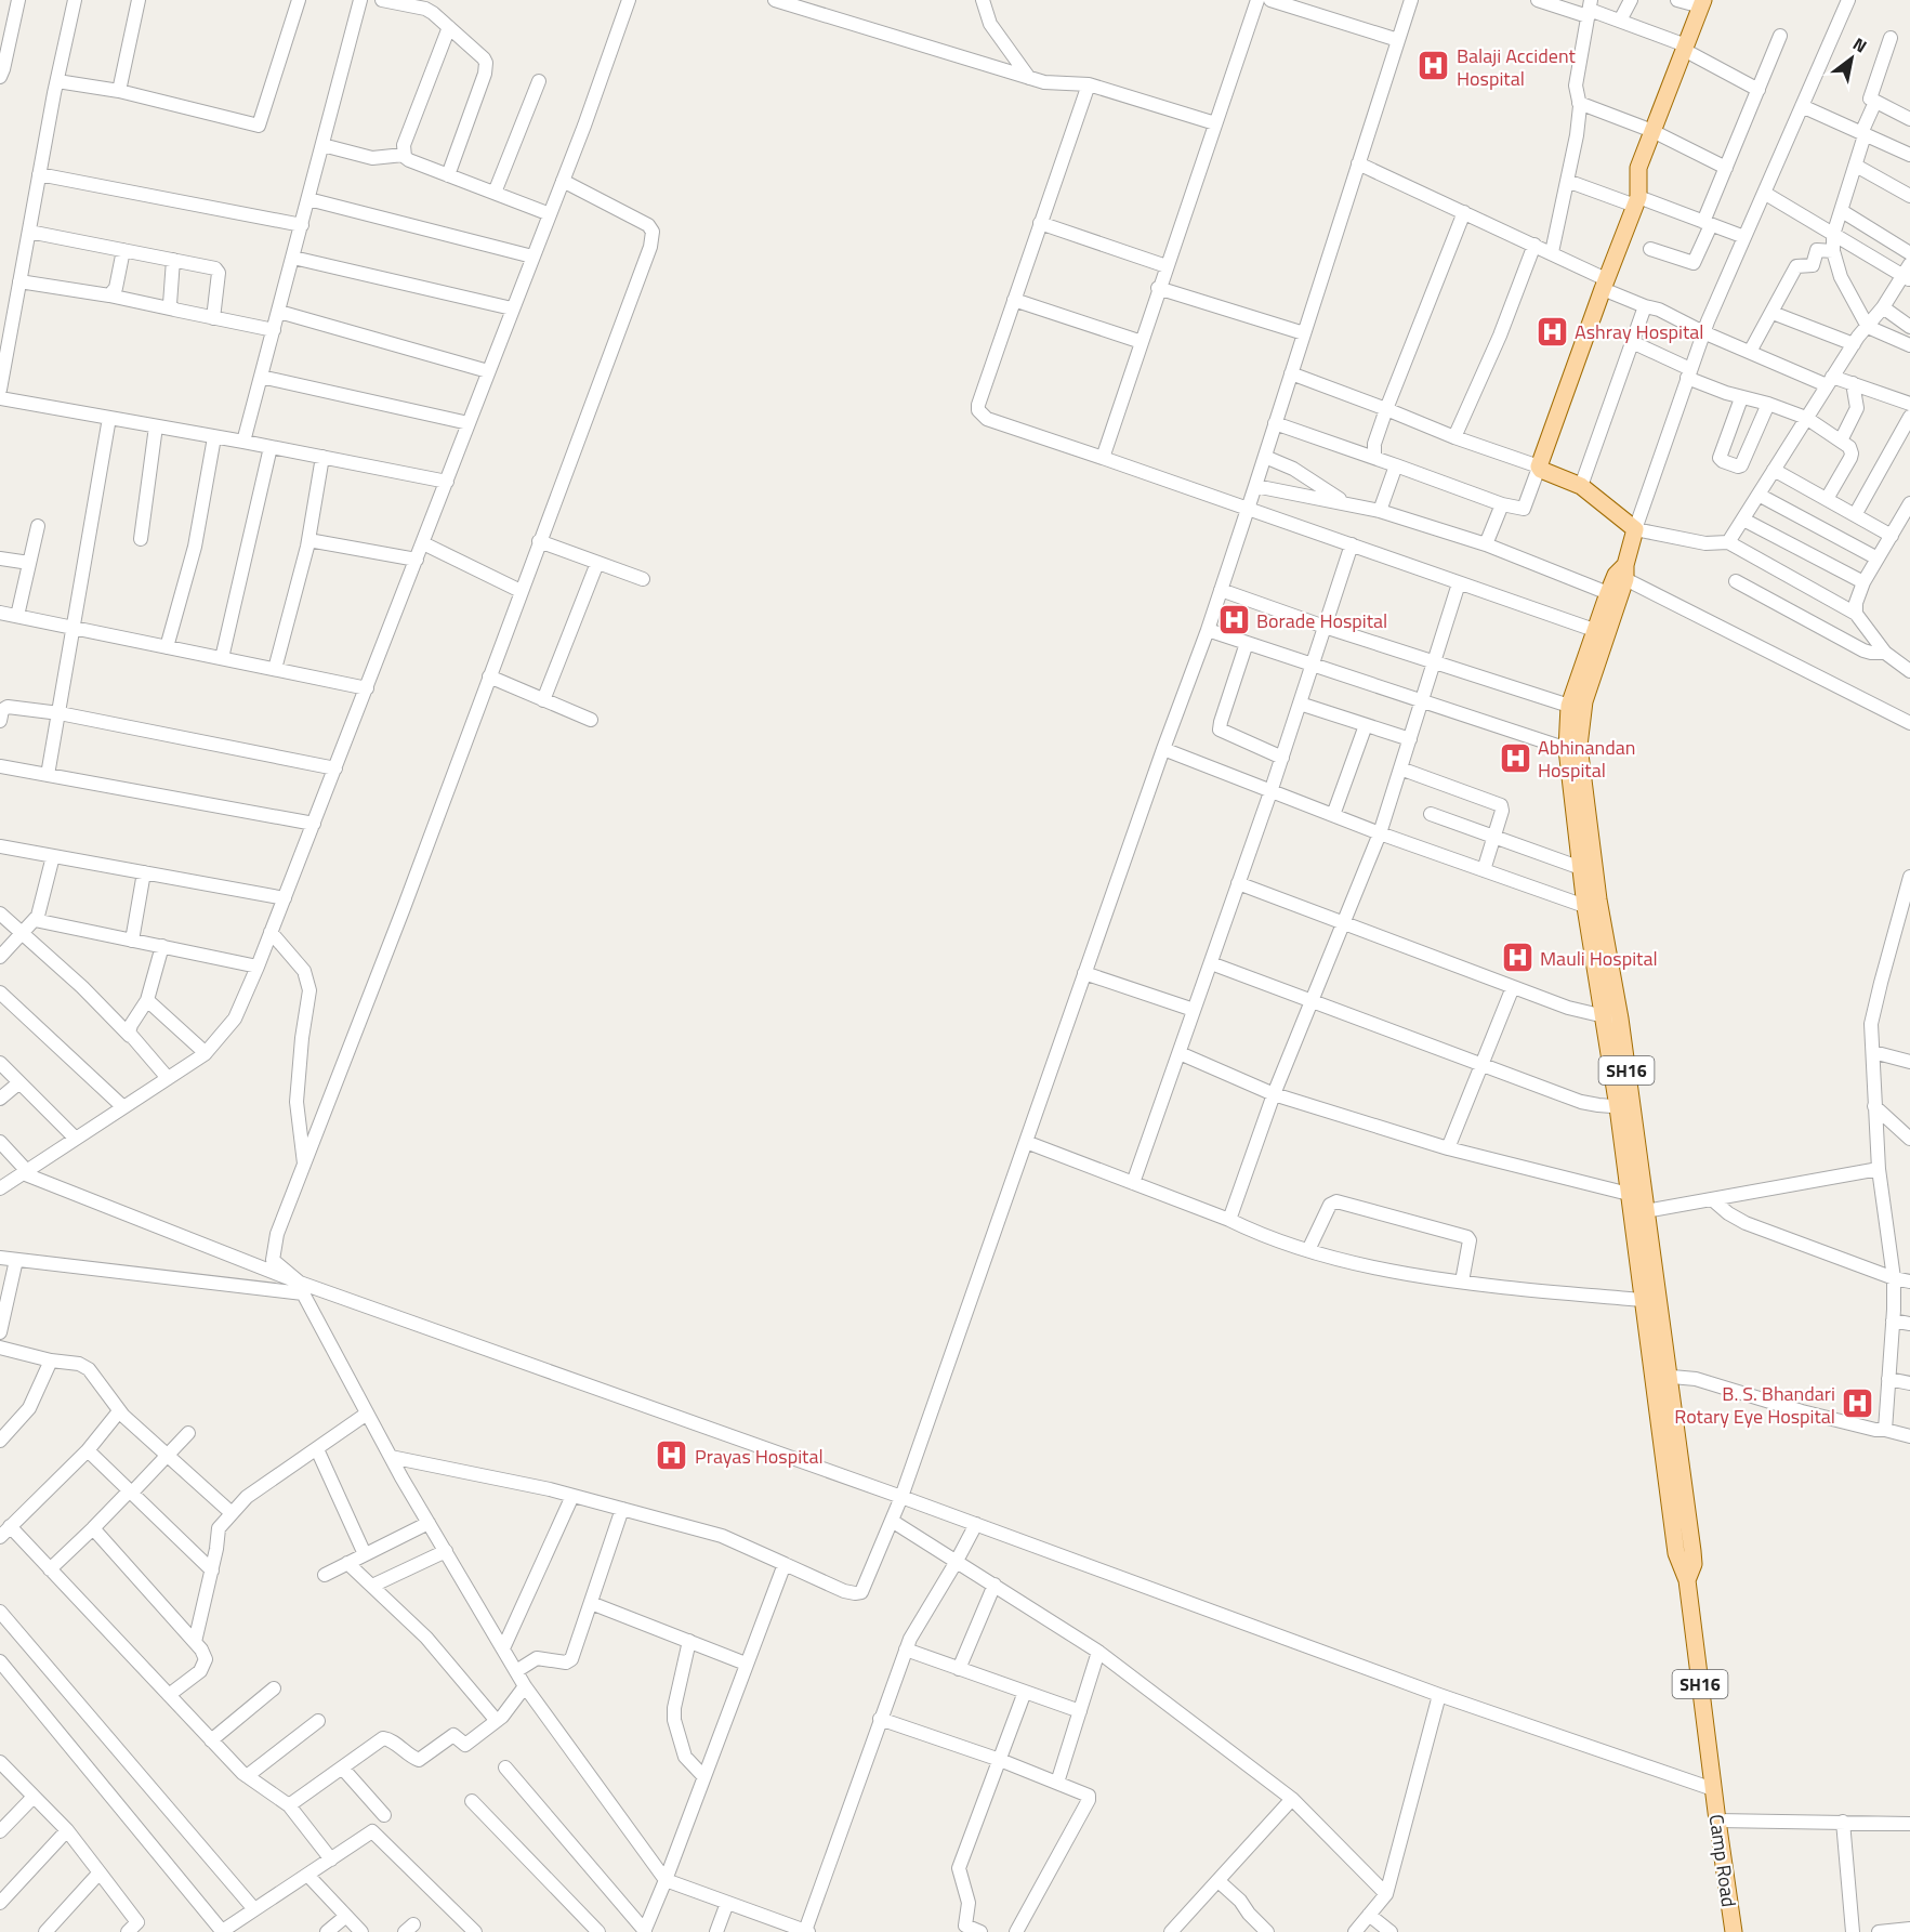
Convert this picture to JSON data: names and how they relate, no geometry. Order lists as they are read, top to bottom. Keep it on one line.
{"streets":{"main road":["SH16","Camp Road"]},"crossings":[["SH16","Camp Road"]],"places":{"hospital":["Balaji Accident Hospital","Ashray Hospital","Borade Hospital","Abhinandan Hospital","Mauli Hospital","B. S. Bhandari Rotary Eye Hospital","Prayas Hospital"]},"north":"top right"}
